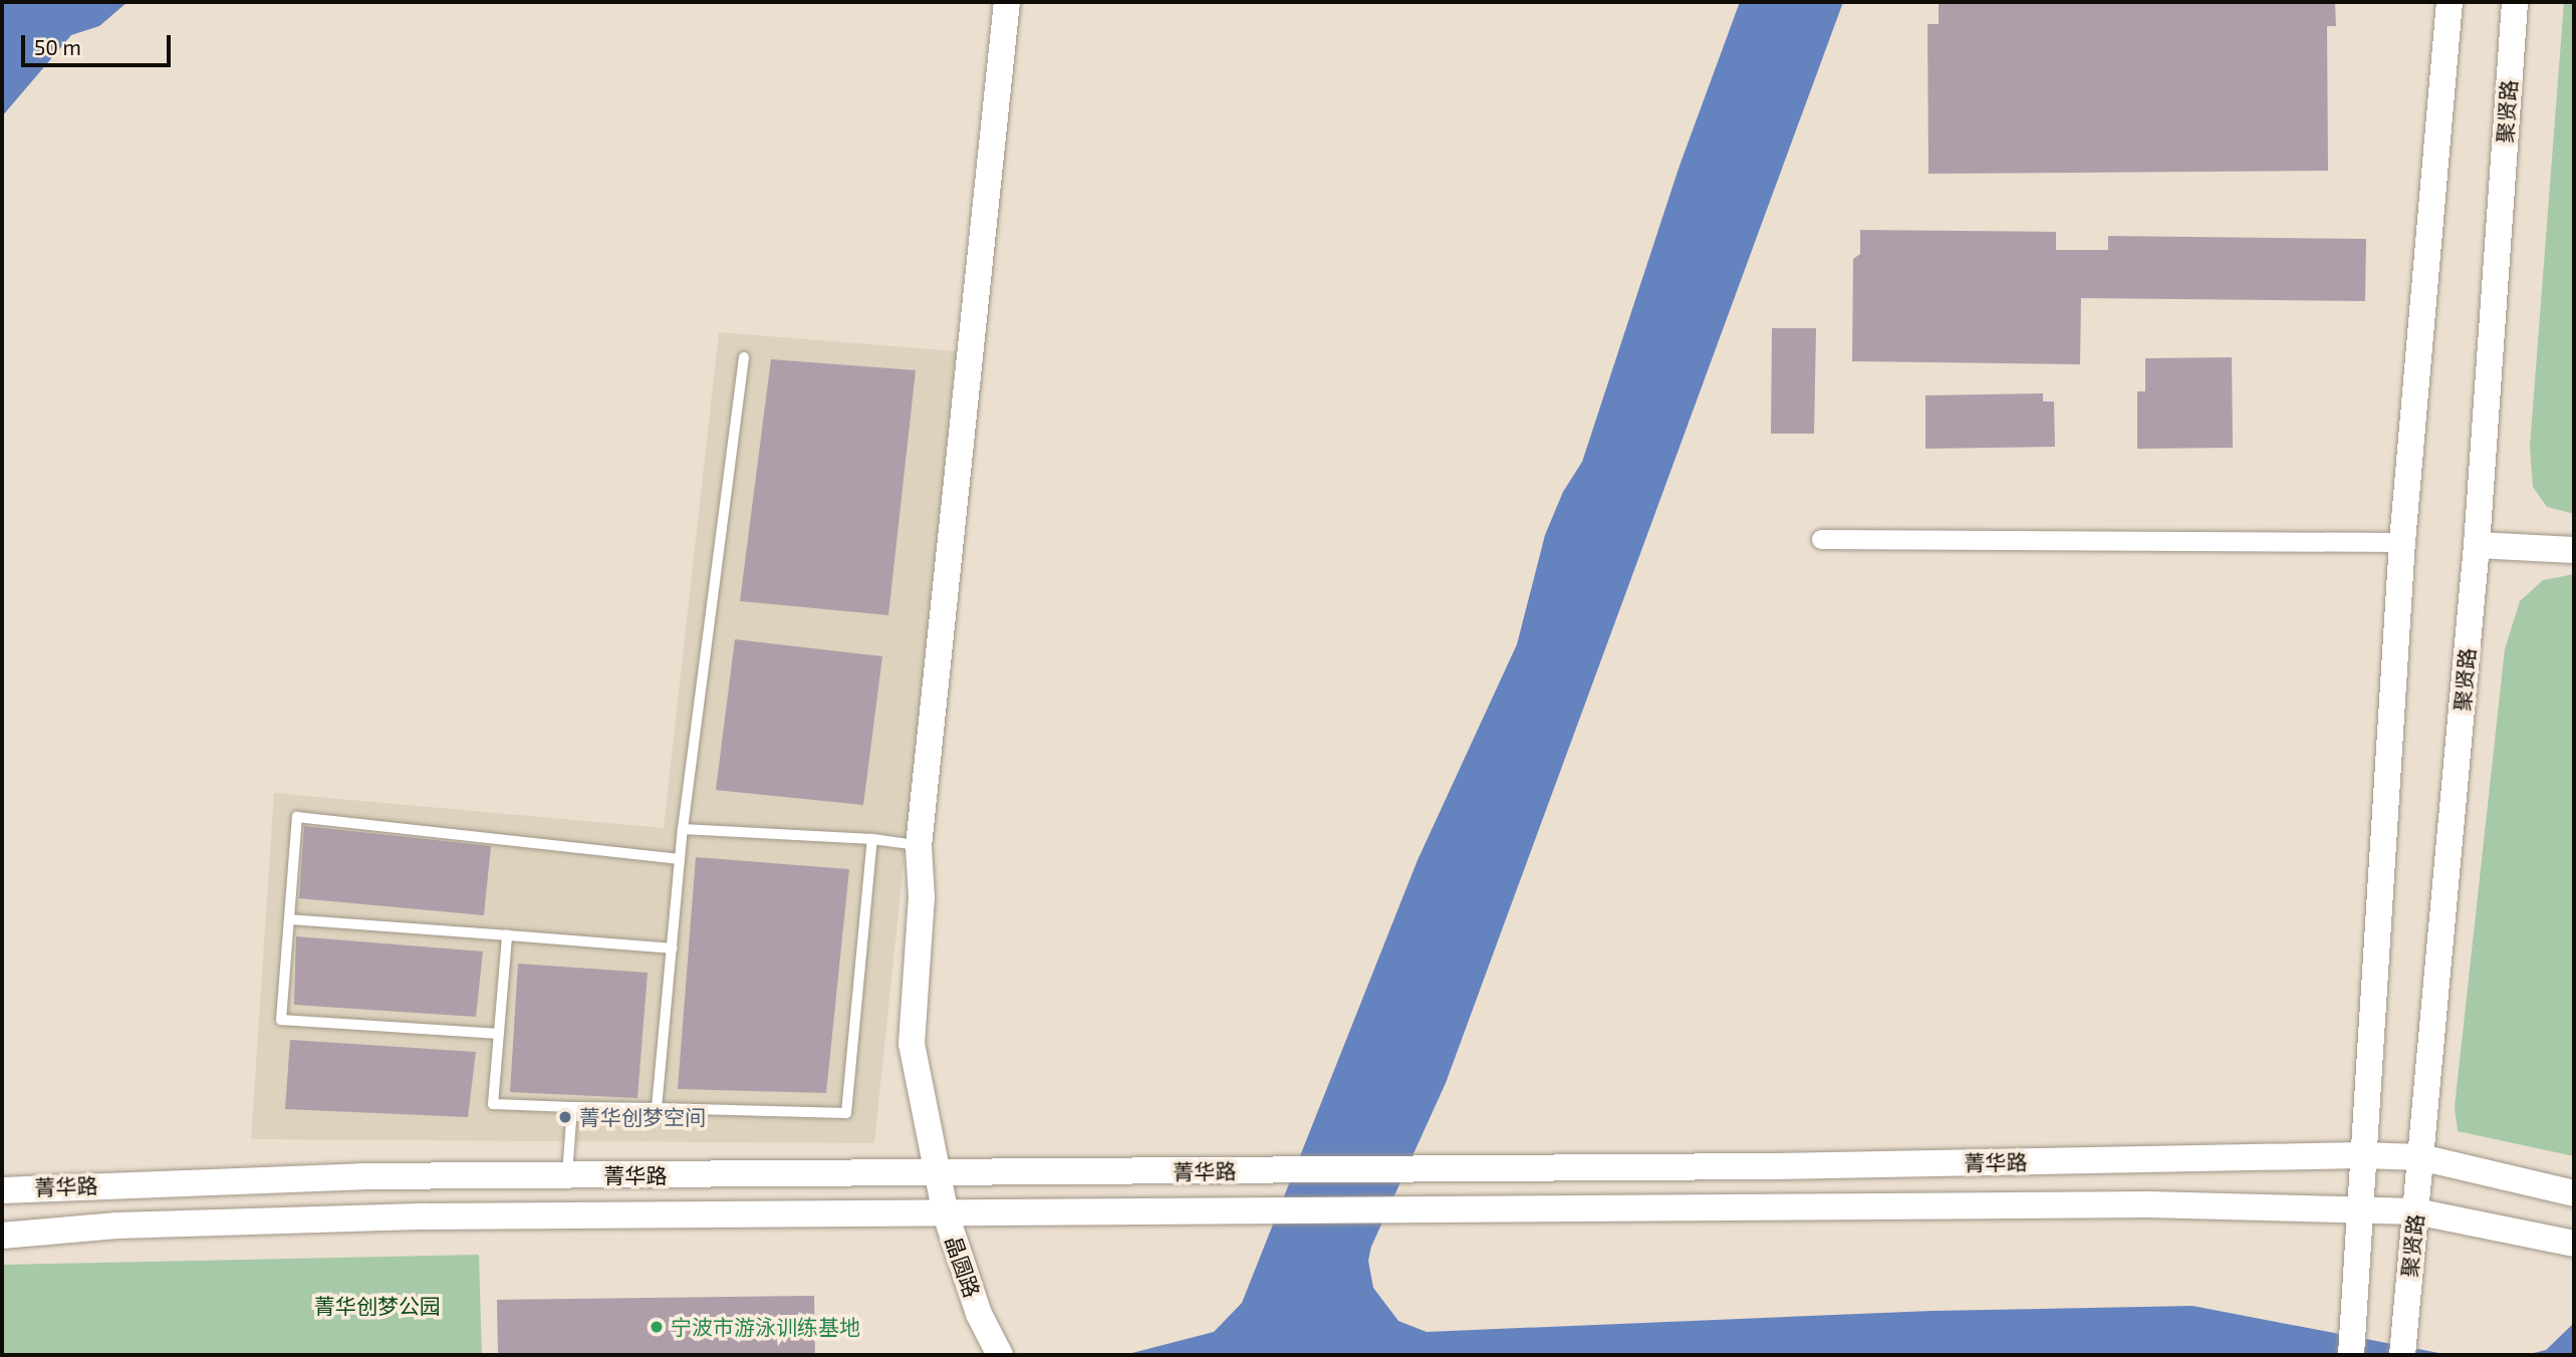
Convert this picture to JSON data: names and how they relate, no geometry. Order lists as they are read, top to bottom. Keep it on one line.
{"streets":{"street":["聚贤路","菁华路","晶圆路"]},"crossings":[["聚贤路","菁华路"],["菁华路","晶圆路"]],"parks":["菁华创梦公园"],"places":["菁华创梦空间","宁波市游泳训练基地"],"scale_bar":"50 m"}
